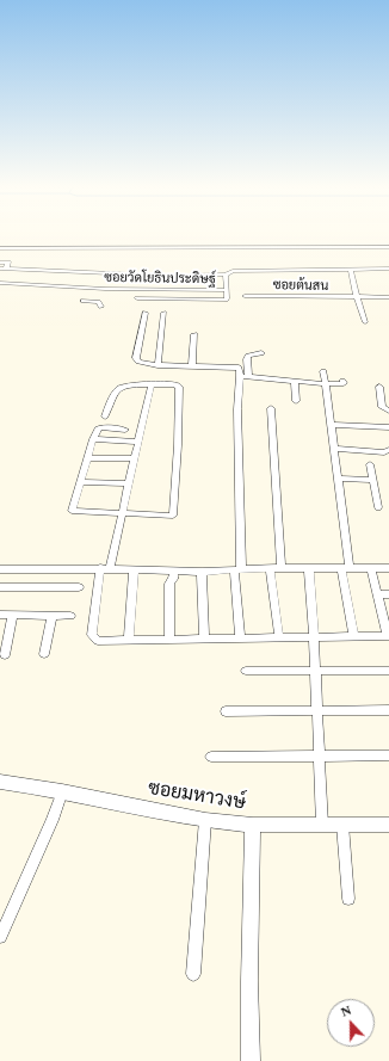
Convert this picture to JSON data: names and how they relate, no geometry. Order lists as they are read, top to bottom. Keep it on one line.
{"streets":{"street":["ซอยวัดโยธินประดิษฐ์","ซอยต้นสน","ซอยมหาวงษ์"]},"north":"top"}
